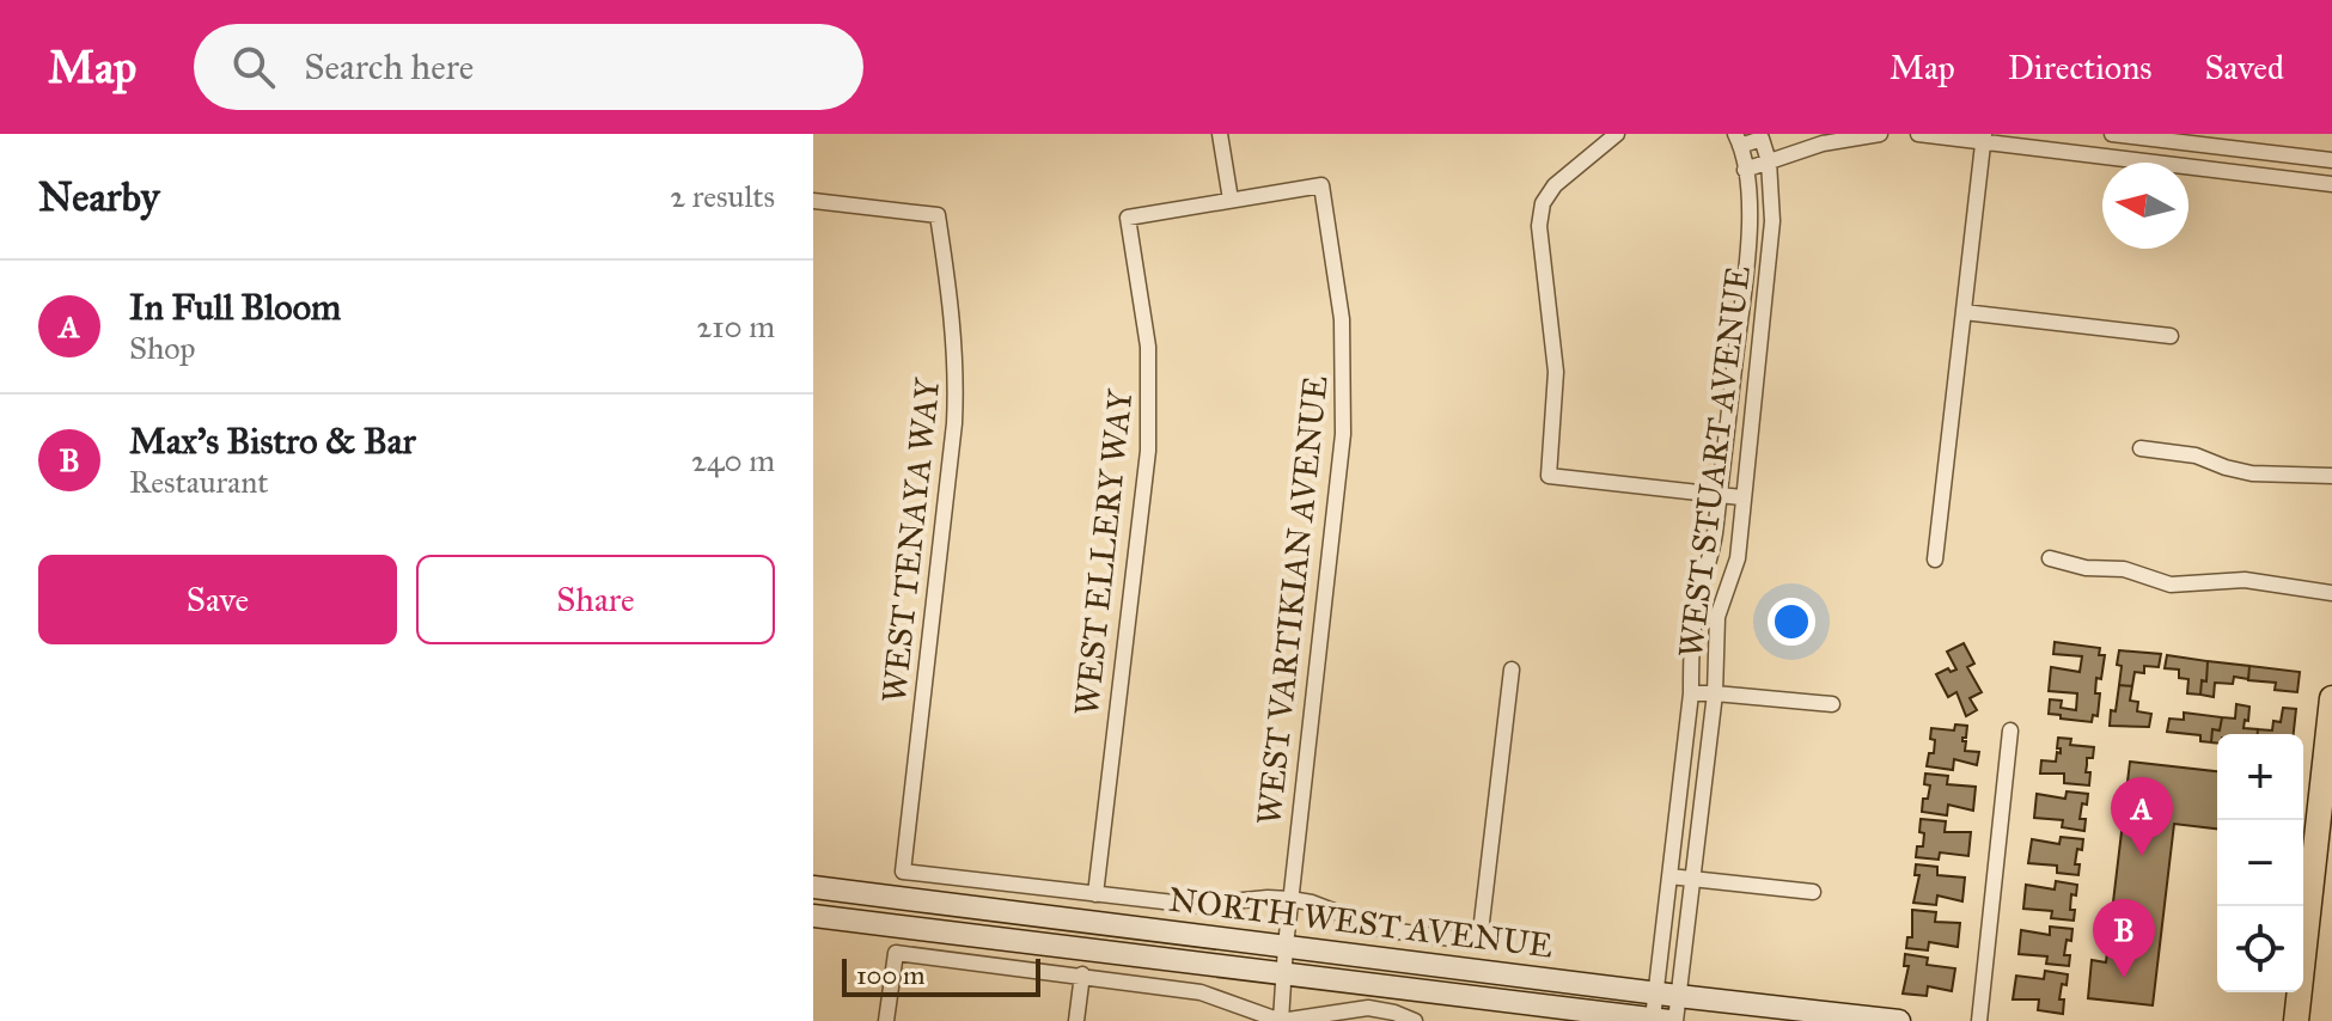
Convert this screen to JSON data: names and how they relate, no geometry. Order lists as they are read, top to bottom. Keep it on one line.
{"streets":{"main road":["NORTH WEST AVENUE"],"street":["WEST STUART AVENUE","WEST TENAYA WAY","WEST ELLERY WAY","WEST VARTIKIAN AVENUE"]},"crossings":[["WEST STUART AVENUE","NORTH WEST AVENUE"],["WEST TENAYA WAY","WEST ELLERY WAY"],["WEST ELLERY WAY","WEST VARTIKIAN AVENUE"],["WEST VARTIKIAN AVENUE","NORTH WEST AVENUE"]],"scale_bar":"100 m","north":"left","page":{"header":"Map","search":"Search here","nav":["Map","Directions","Saved"],"heading":["Nearby","2 results"],"list":[{"mark":"A","name":"In Full Bloom","note":"Shop","value":"210 m"},{"mark":"B","name":"Max's Bistro & Bar","note":"Restaurant","value":"240 m"}],"buttons":["Save","Share"],"map_buttons":["+","−"],"pins":["A","B"],"scale":"100 m"}}
